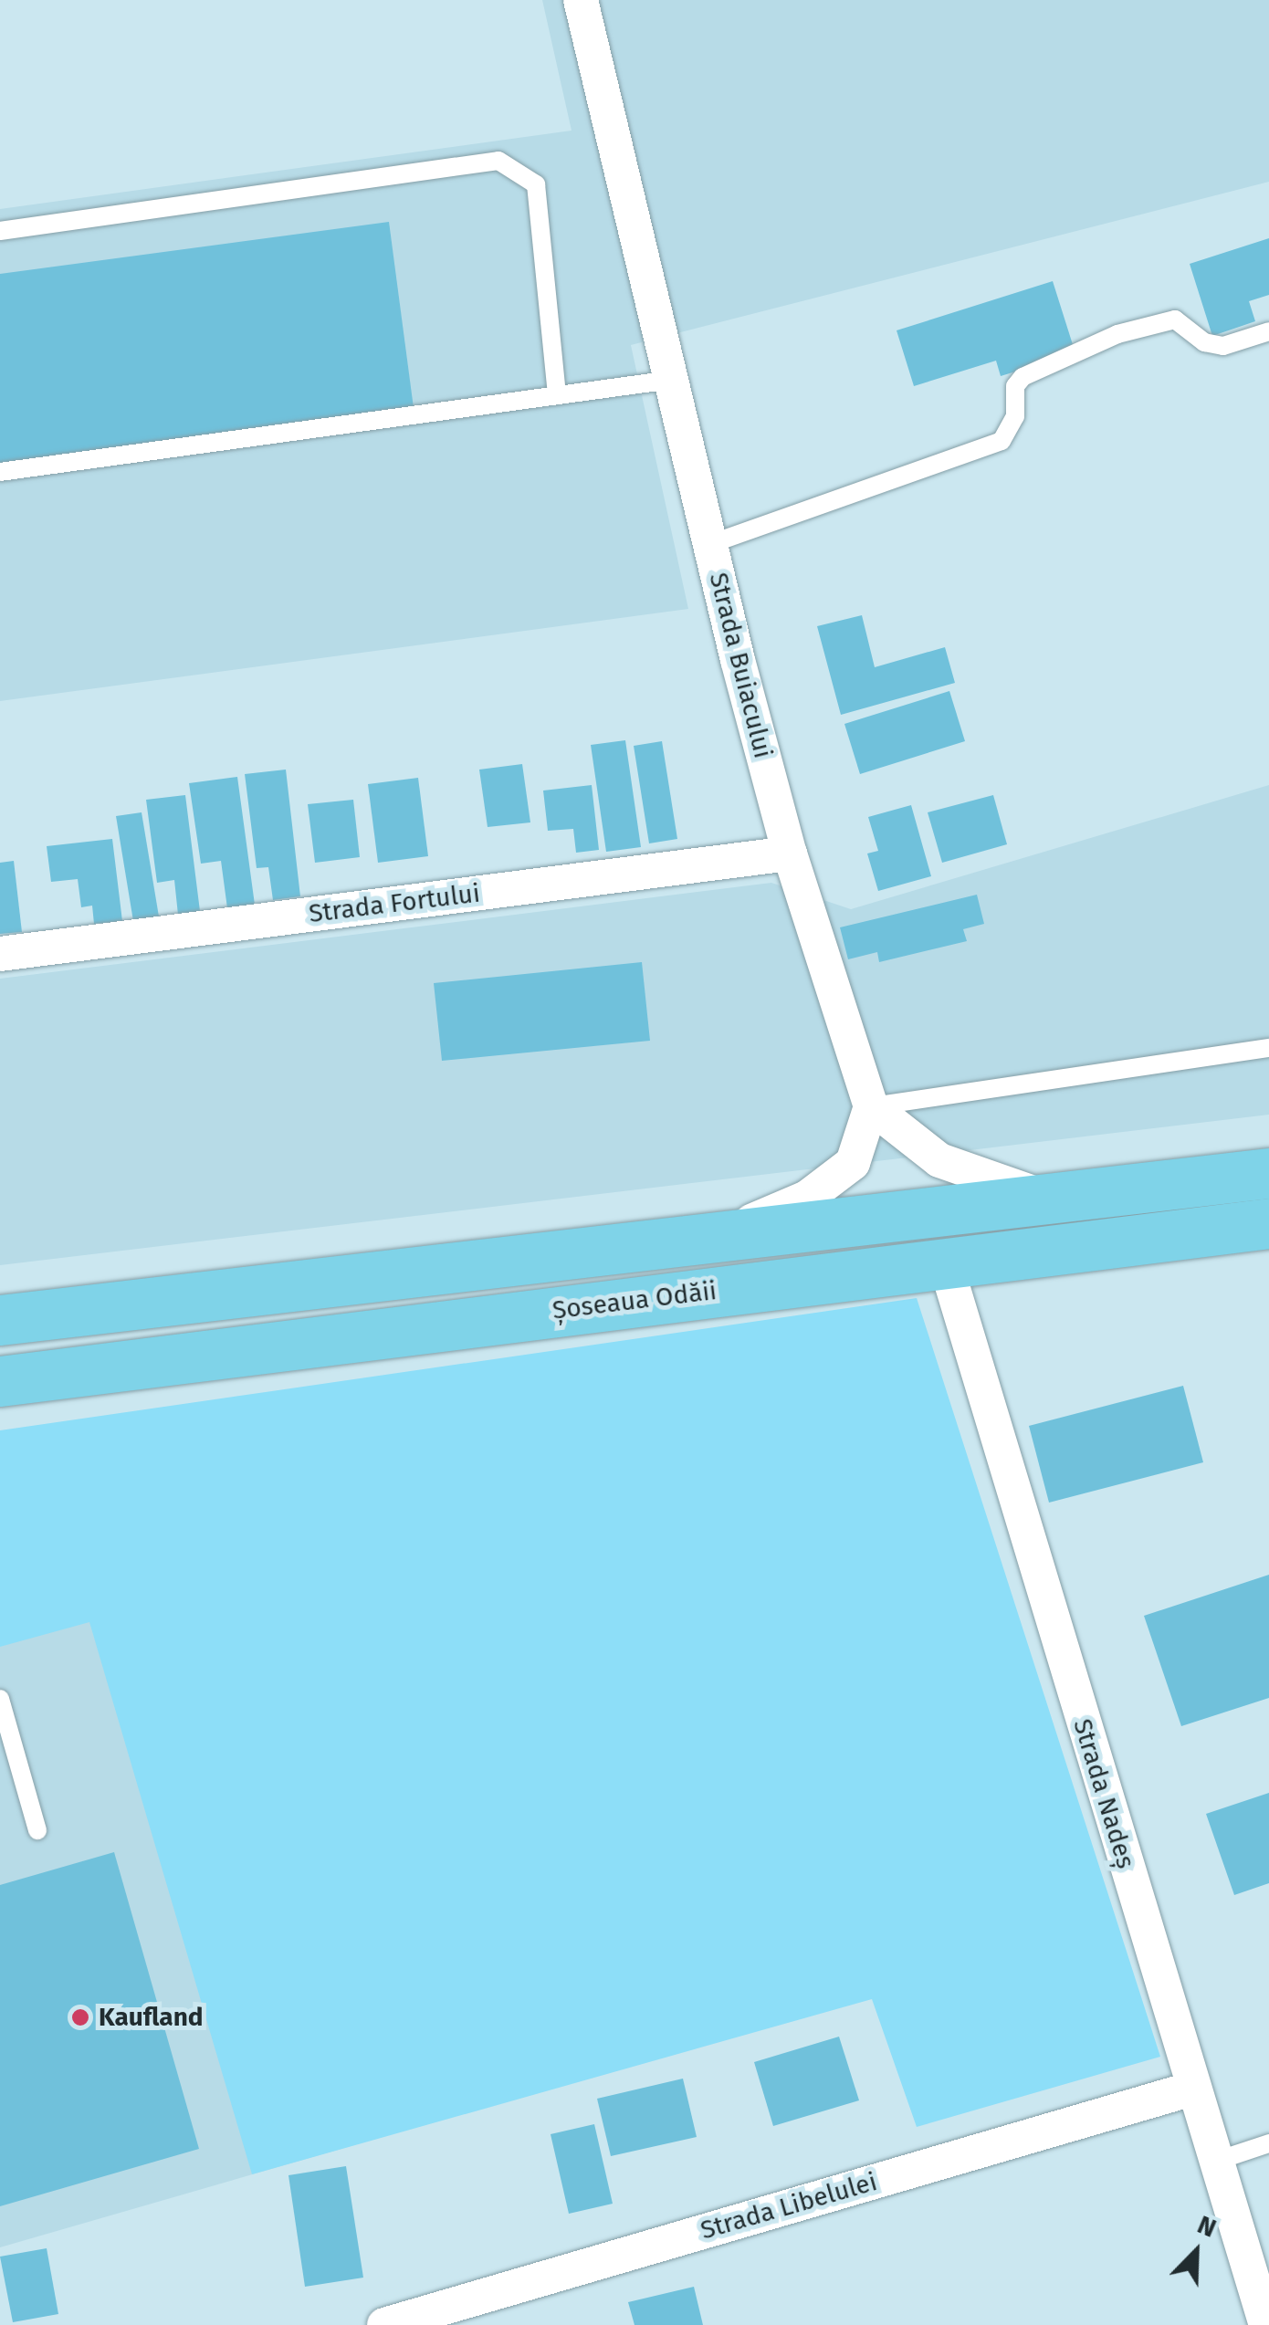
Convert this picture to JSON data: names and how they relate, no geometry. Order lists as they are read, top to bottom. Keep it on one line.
{"streets":{"main road":["Șoseaua Odăii"],"street":["Strada Buiacului","Strada Fortului","Strada Nadeș","Strada Libelulei"]},"crossings":[["Strada Buiacului","Strada Fortului"],["Șoseaua Odăii","Strada Nadeș"],["Strada Nadeș","Strada Libelulei"]],"places":["Kaufland"],"north":"top right"}
